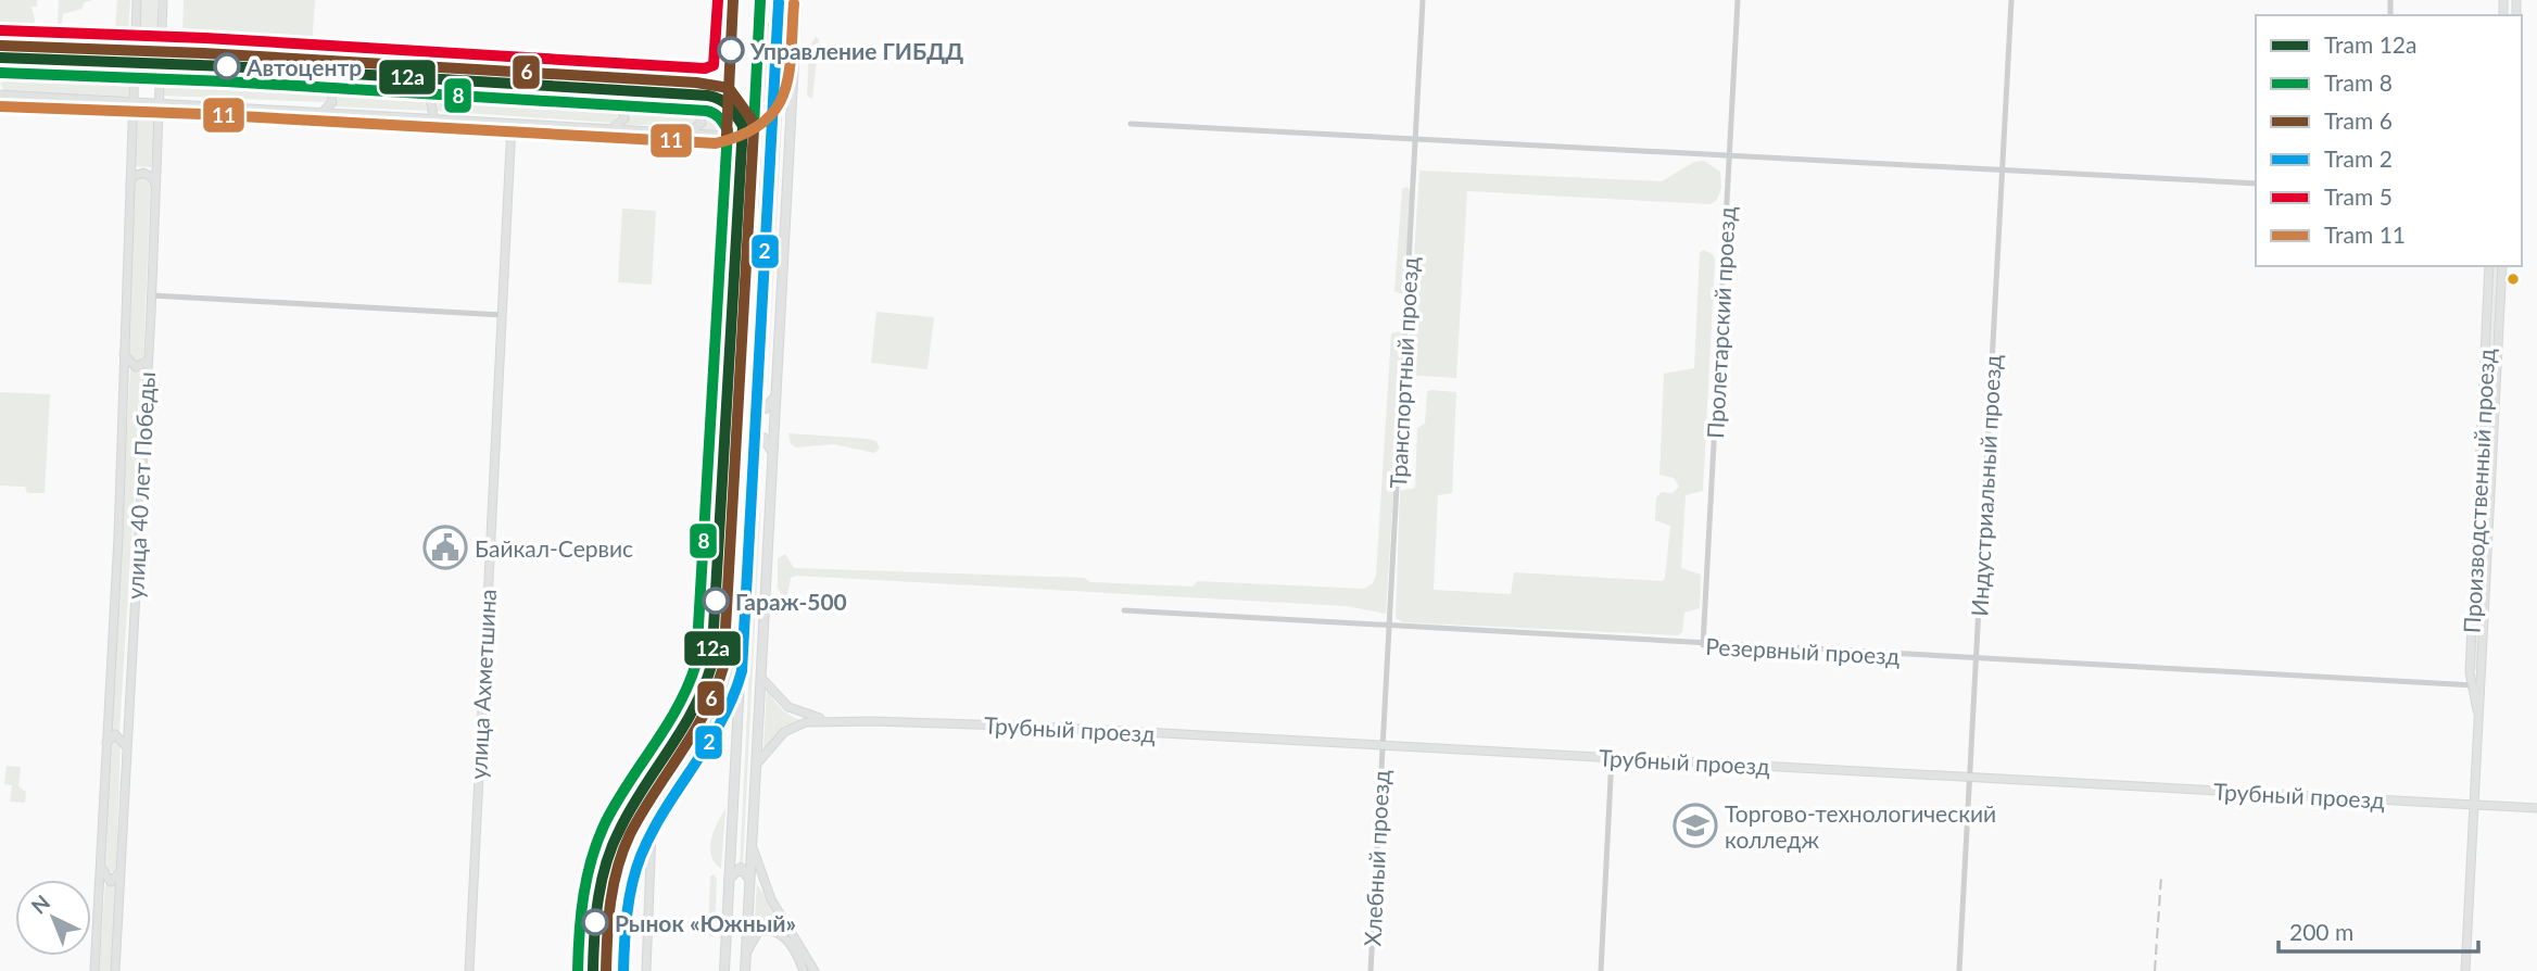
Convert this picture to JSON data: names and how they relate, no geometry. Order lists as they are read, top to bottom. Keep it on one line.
{"streets":{"street":["Пролетарский проезд","Транспортный проезд","улица 40 лет Победы","Индустриальный проезд","Производственный проезд","Резервный проезд","улица Ахметшина","Трубный проезд","Хлебный проезд"]},"crossings":[["Пролетарский проезд","Резервный проезд"],["Транспортный проезд","Резервный проезд"],["Транспортный проезд","Трубный проезд"],["Транспортный проезд","Хлебный проезд"],["Индустриальный проезд","Резервный проезд"],["Индустриальный проезд","Трубный проезд"],["Производственный проезд","Резервный проезд"],["Производственный проезд","Трубный проезд"],["Трубный проезд","Хлебный проезд"]],"places":{"other":["Управление ГИБДД","Автоцентр","Гараж-500","Рынок «Южный»"],"public building":["Байкал-Сервис"],"school or university":["Торгово-технологический колледж"]},"lines":["tram line 6","tram line 5","tram line 8","tram line 2","tram line 11","tram line 12а"],"legend":["Tram 12а","Tram 8","Tram 6","Tram 2","Tram 5","Tram 11"],"scale_bar":"200 m","north":"top left"}
